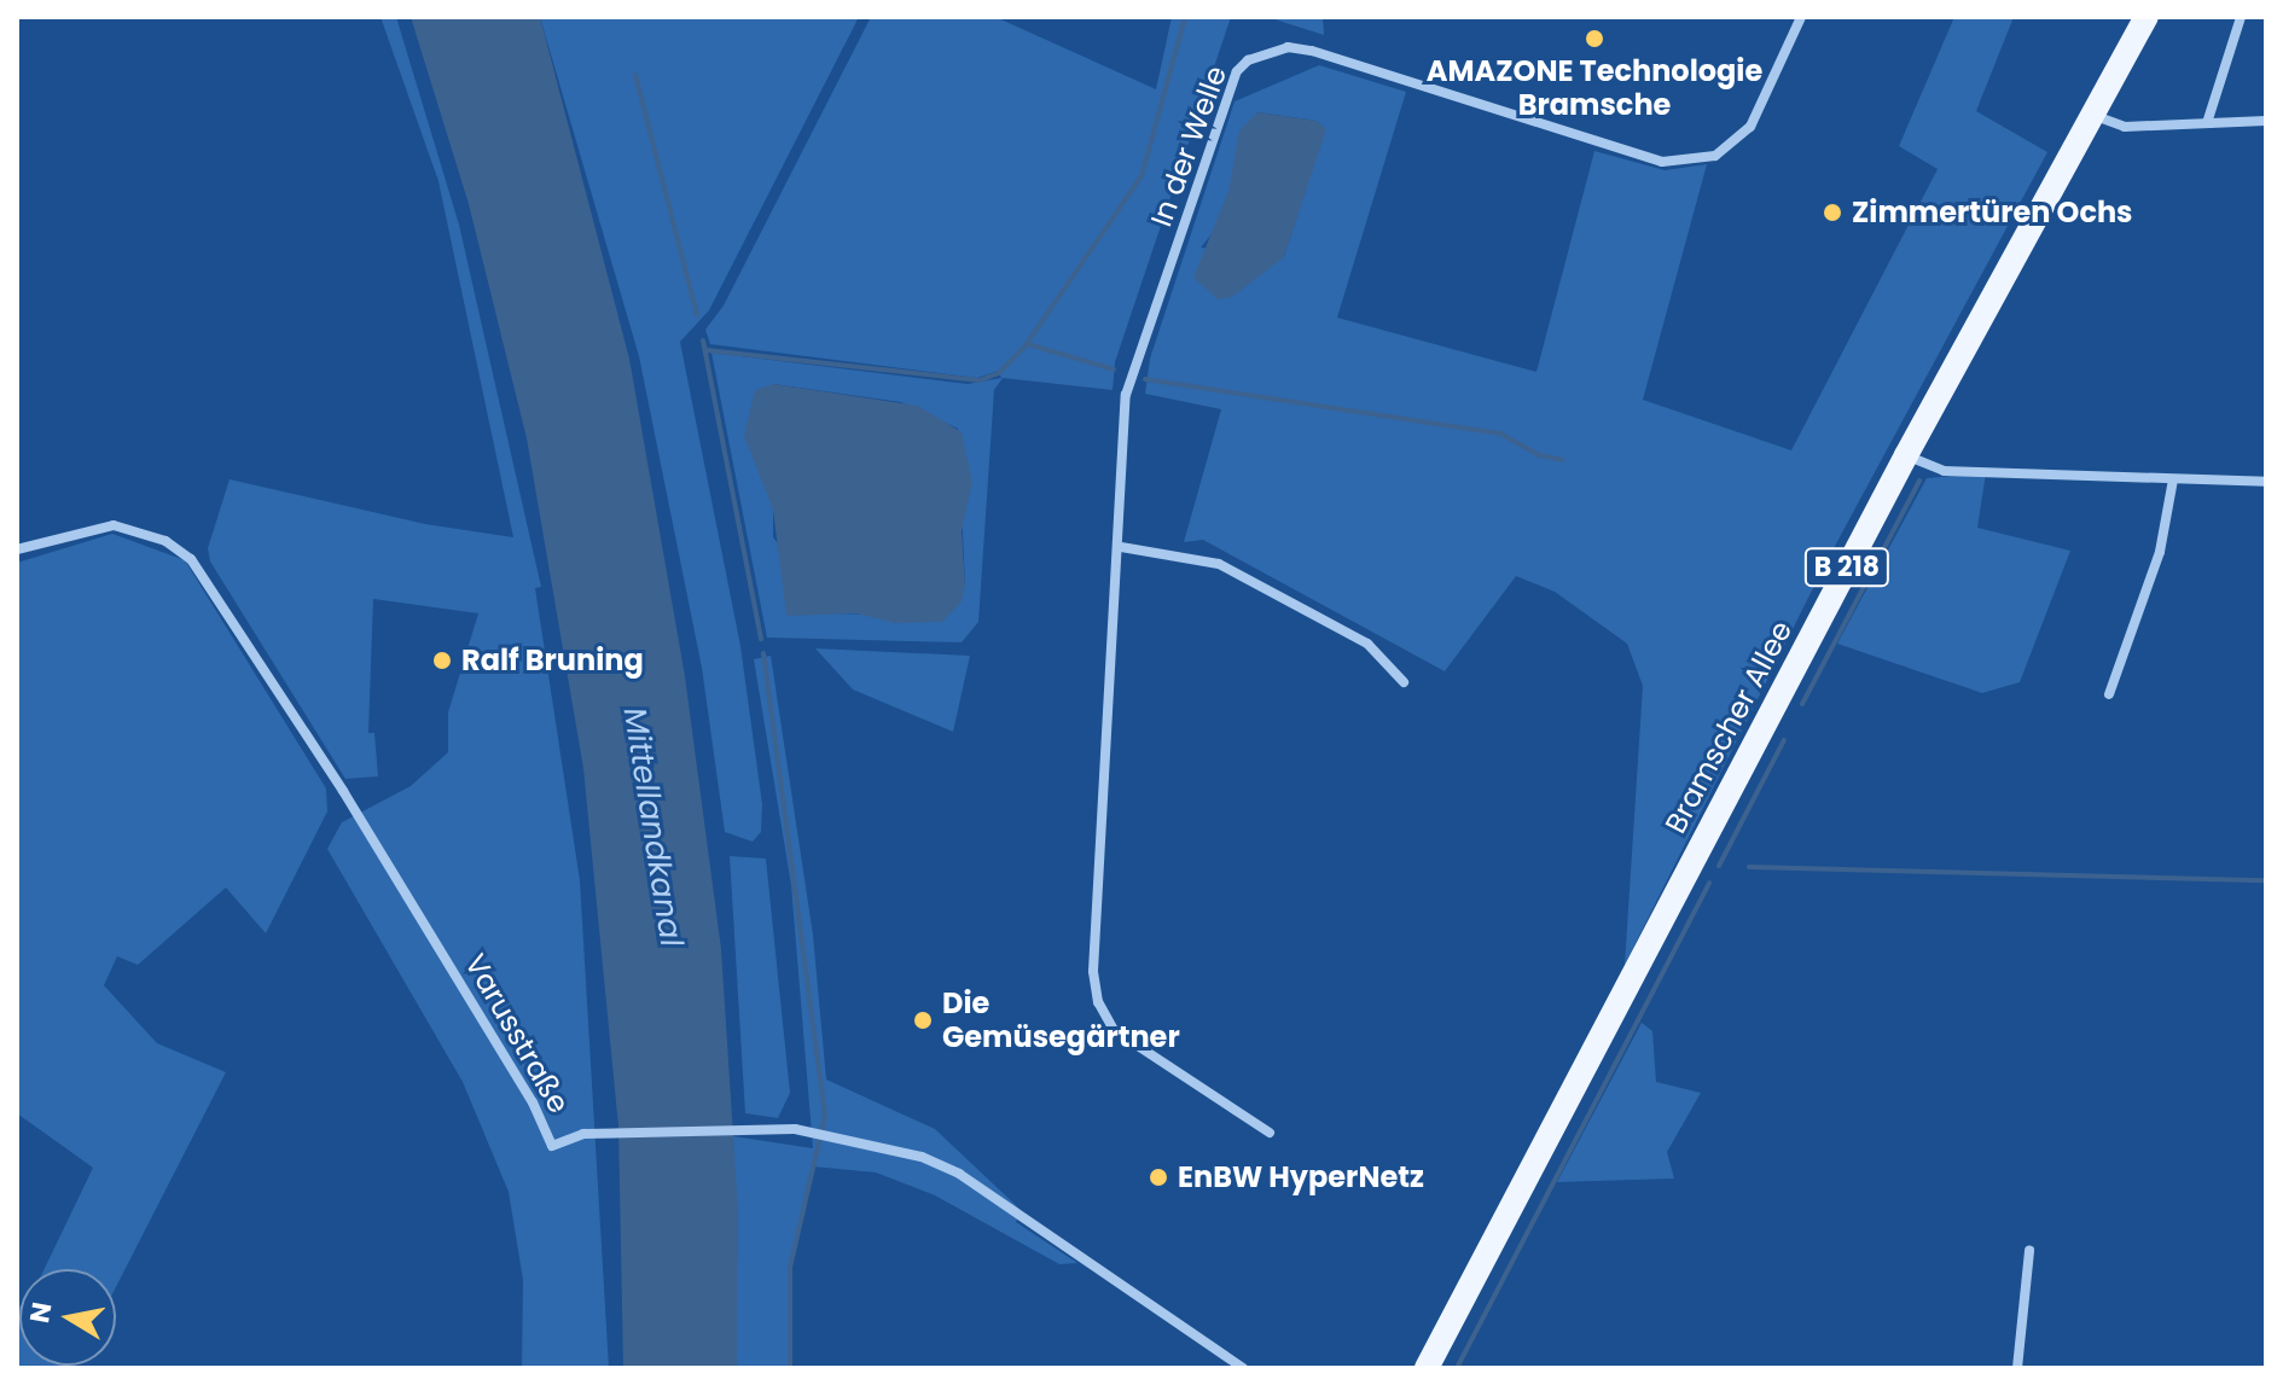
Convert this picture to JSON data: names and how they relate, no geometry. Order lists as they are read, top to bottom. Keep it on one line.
{"streets":{"main road":["B 218","Bramscher Allee"],"street":["In der Welle","Varusstraße"]},"water":["Mittellandkanal"],"places":["AMAZONE Technologie Bramsche","Zimmertüren Ochs","Ralf Bruning","Die Gemüsegärtner","EnBW HyperNetz"],"north":"left"}
